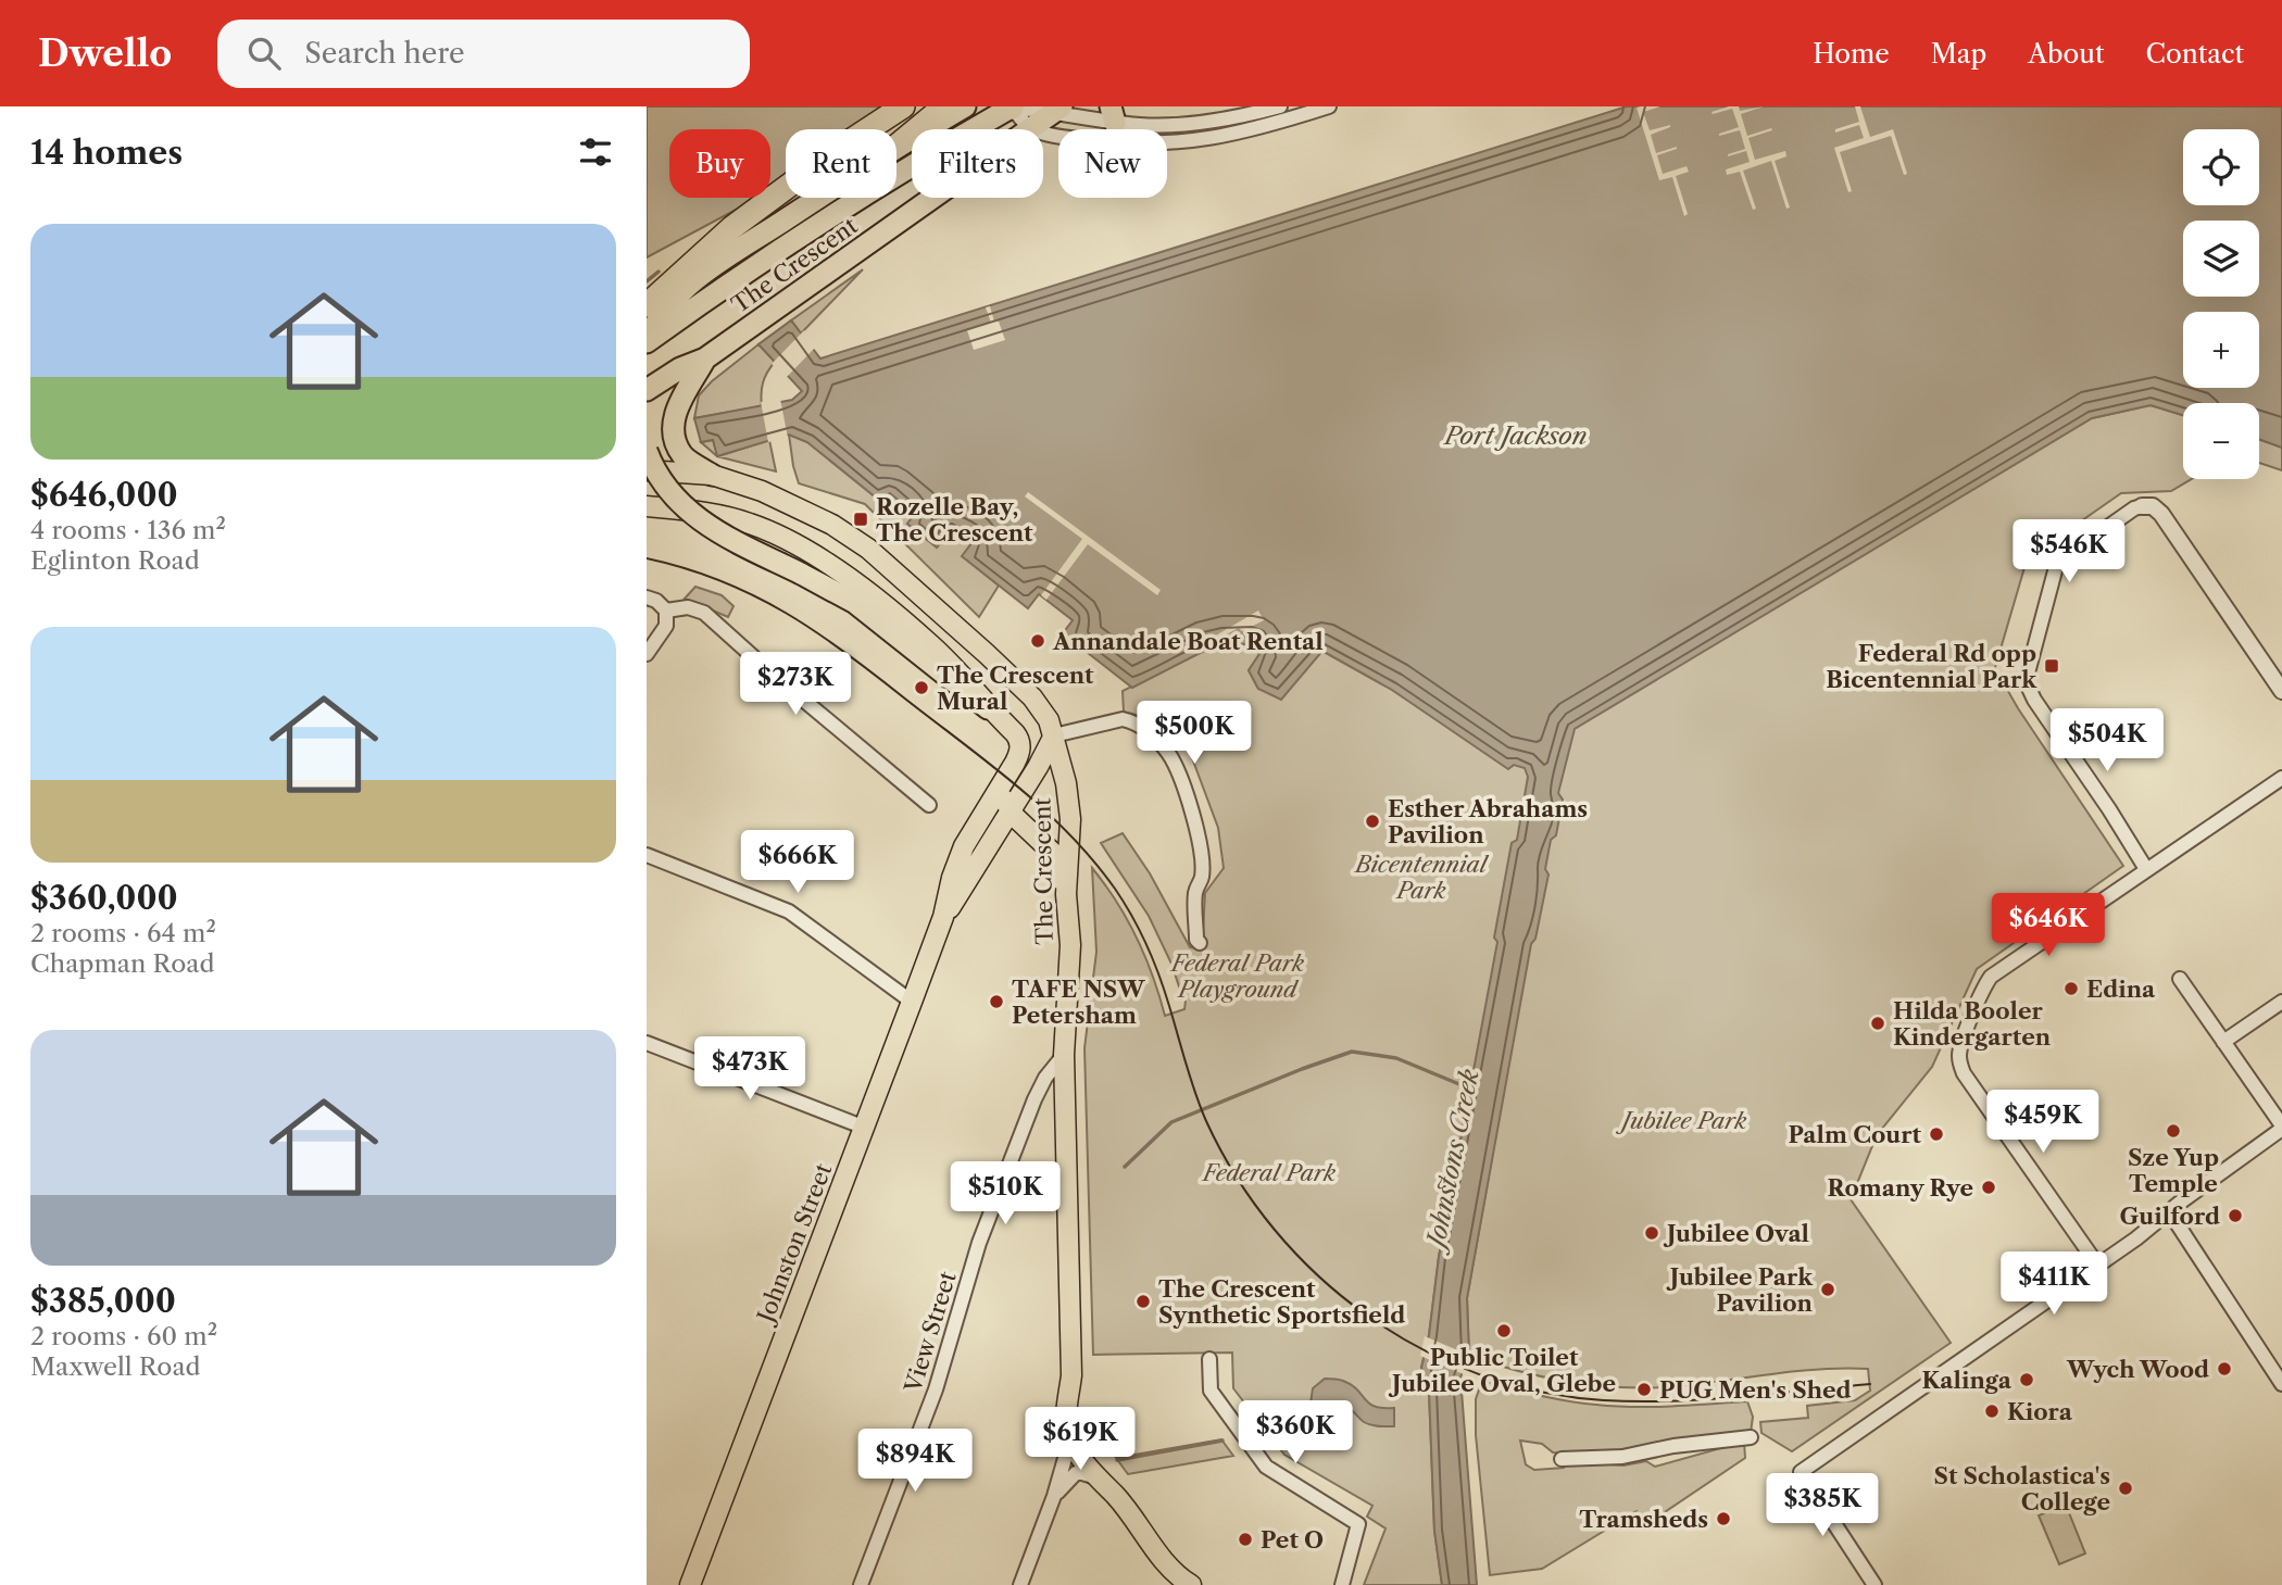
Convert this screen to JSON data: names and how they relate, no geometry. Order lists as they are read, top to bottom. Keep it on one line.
{"streets":{"highway":["The Crescent"],"main road":["Johnston Street"],"street":["View Street"]},"crossings":[["The Crescent","Johnston Street"],["The Crescent","View Street"]],"water":["Port Jackson","Johnstons Creek"],"parks":["Bicentennial Park","Federal Park Playground","Jubilee Park","Federal Park"],"places":{"transit":["Rozelle Bay, The Crescent","Federal Rd opp Bicentennial Park"],"other":["Annandale Boat Rental","The Crescent Mural","Esther Abrahams Pavilion","Edina","TAFE NSW Petersham","Hilda Booler Kindergarten","Sze Yup Temple","Palm Court","Romany Rye","Guilford","Jubilee Oval","Jubilee Park Pavilion","The Crescent Synthetic Sportsfield","Public Toilet Jubilee Oval, Glebe","Wych Wood","Kalinga","PUG Men's Shed","Kiora","St Scholastica's College","Tramsheds","Pet O"]},"page":{"header":"Dwello","search":"Search here","nav":["Home","Map","About","Contact"],"heading":"14 homes","map_buttons":["+","−"],"chip":["Buy","Rent","Filters","New"],"list":[{"name":"$646,000","note":"4 rooms · 136 m² · Eglinton Road"},{"name":"$360,000","note":"2 rooms · 64 m² · Chapman Road"},{"name":"$385,000","note":"2 rooms · 60 m² · Maxwell Road"}],"price":["$546K","$273K","$500K","$504K","$666K","$646K","$473K","$459K","$510K","$411K","$360K","$619K","$894K","$385K"]}}
